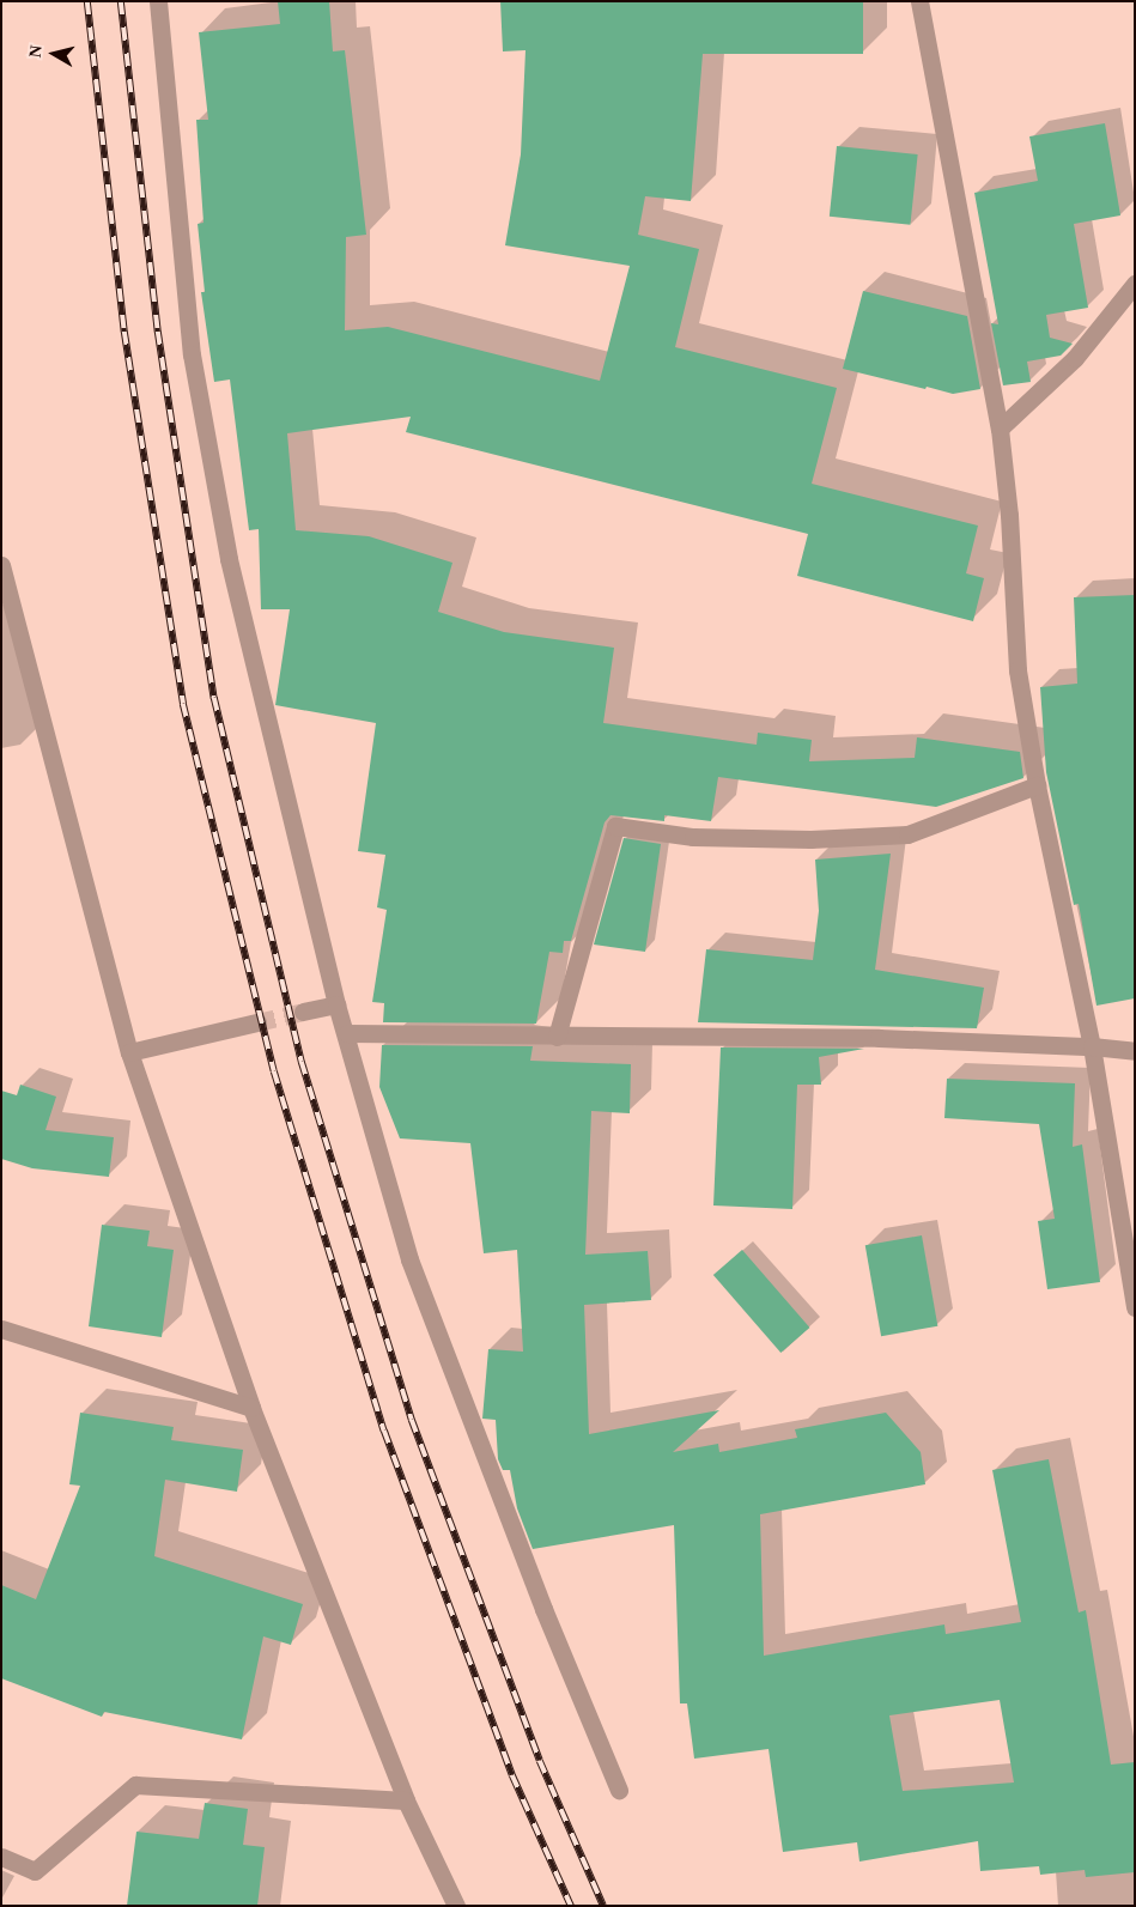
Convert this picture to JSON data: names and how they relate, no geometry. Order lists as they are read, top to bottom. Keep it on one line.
{"north":"left"}
